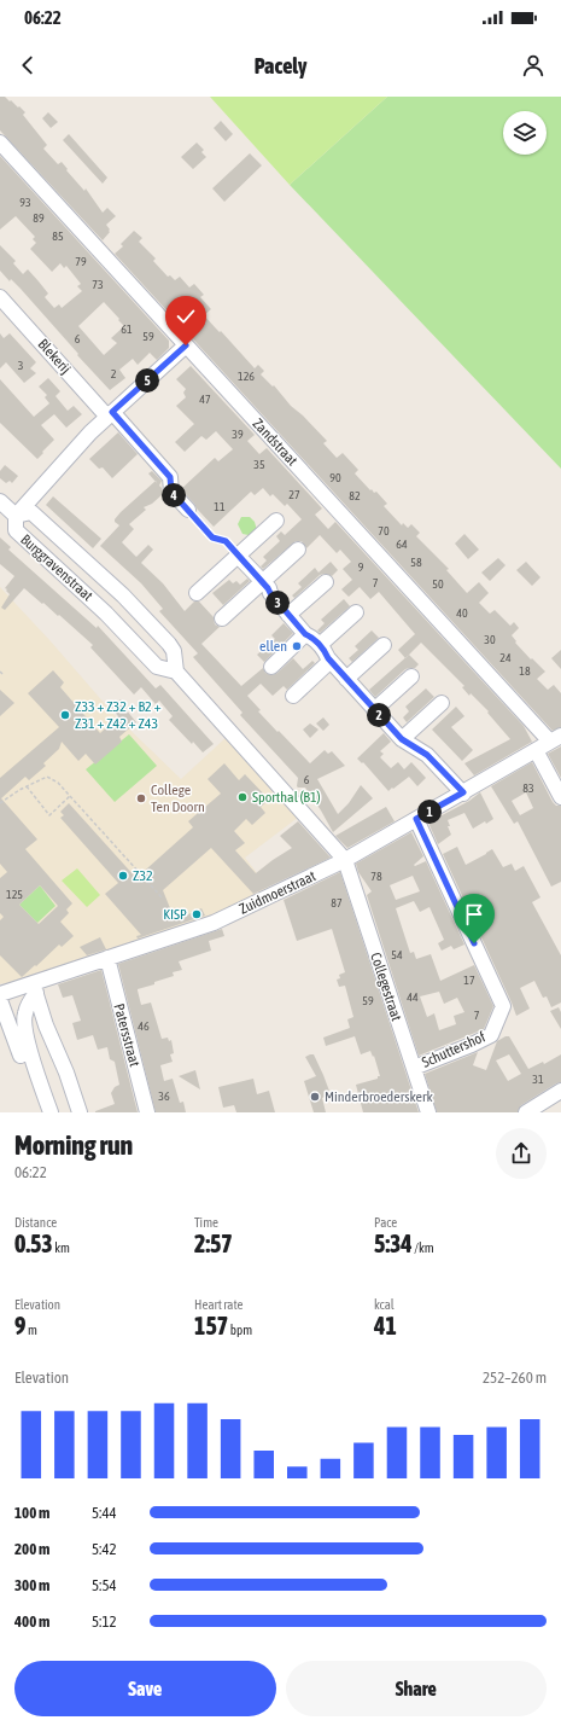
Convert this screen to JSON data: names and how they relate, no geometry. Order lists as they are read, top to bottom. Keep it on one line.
{"streets":{"street":["Blekerij","Zandstraat","Burggravenstraat","Zuidmoerstraat","Collegestraat","Patersstraat","Schuttershof"]},"crossings":[["Zandstraat","Zuidmoerstraat"],["Burggravenstraat","Zuidmoerstraat"],["Burggravenstraat","Collegestraat"],["Zuidmoerstraat","Collegestraat"],["Zuidmoerstraat","Patersstraat"],["Zuidmoerstraat","Schuttershof"],["Collegestraat","Schuttershof"]],"places":["ellen","Z33 + Z32 + B2 + Z31 + Z42 + Z43","Sporthal (B1)","College Ten Doorn","Z32","KISP","Minderbroederskerk"],"house_numbers":["93","89","85","79","73","61","59","6","3","2","126","47","39","35","90","27","82","11","70","64","58","9","7","50","40","30","24","18","6","83","78","125","87","54","17","44","59","7","46","31","36"],"page":{"status":"06:22","header":"Pacely","pins":["5","4","3","2","1"],"heading":["Morning run","06:22"],"stats":[["Distance","0.53 km"],["Time","2:57"],["Pace","5:34 /km"],["Elevation","9 m"],["Heart rate","157 bpm"],["kcal","41"]],"chart":["Elevation","252–260 m"],"list":[{"name":"100 m","note":"5:44"},{"name":"200 m","note":"5:42"},{"name":"300 m","note":"5:54"},{"name":"400 m","note":"5:12"}],"buttons":["Save","Share"]}}
